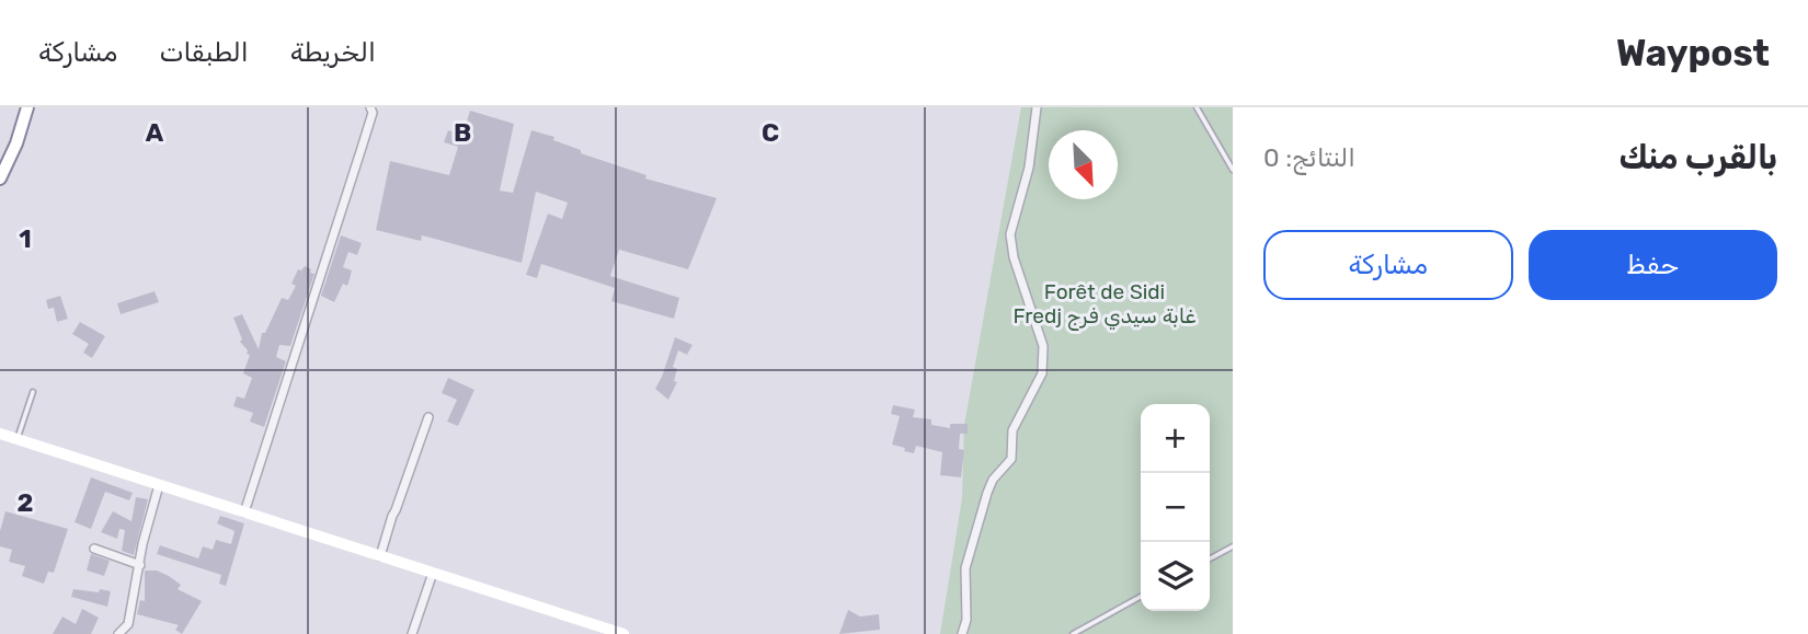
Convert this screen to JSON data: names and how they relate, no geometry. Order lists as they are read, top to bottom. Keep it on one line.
{"parks":["Forêt de Sidi Fredj غابة سيدي فرج"],"north":"bottom right","page":{"header":"Waypost","nav":["الخريطة","الطبقات","مشاركة"],"heading":["بالقرب منك","النتائج: 0"],"buttons":["حفظ","مشاركة"],"map_buttons":["+","−"]},"grid":{"columns":["A","B","C"],"rows":["1","2"]}}
